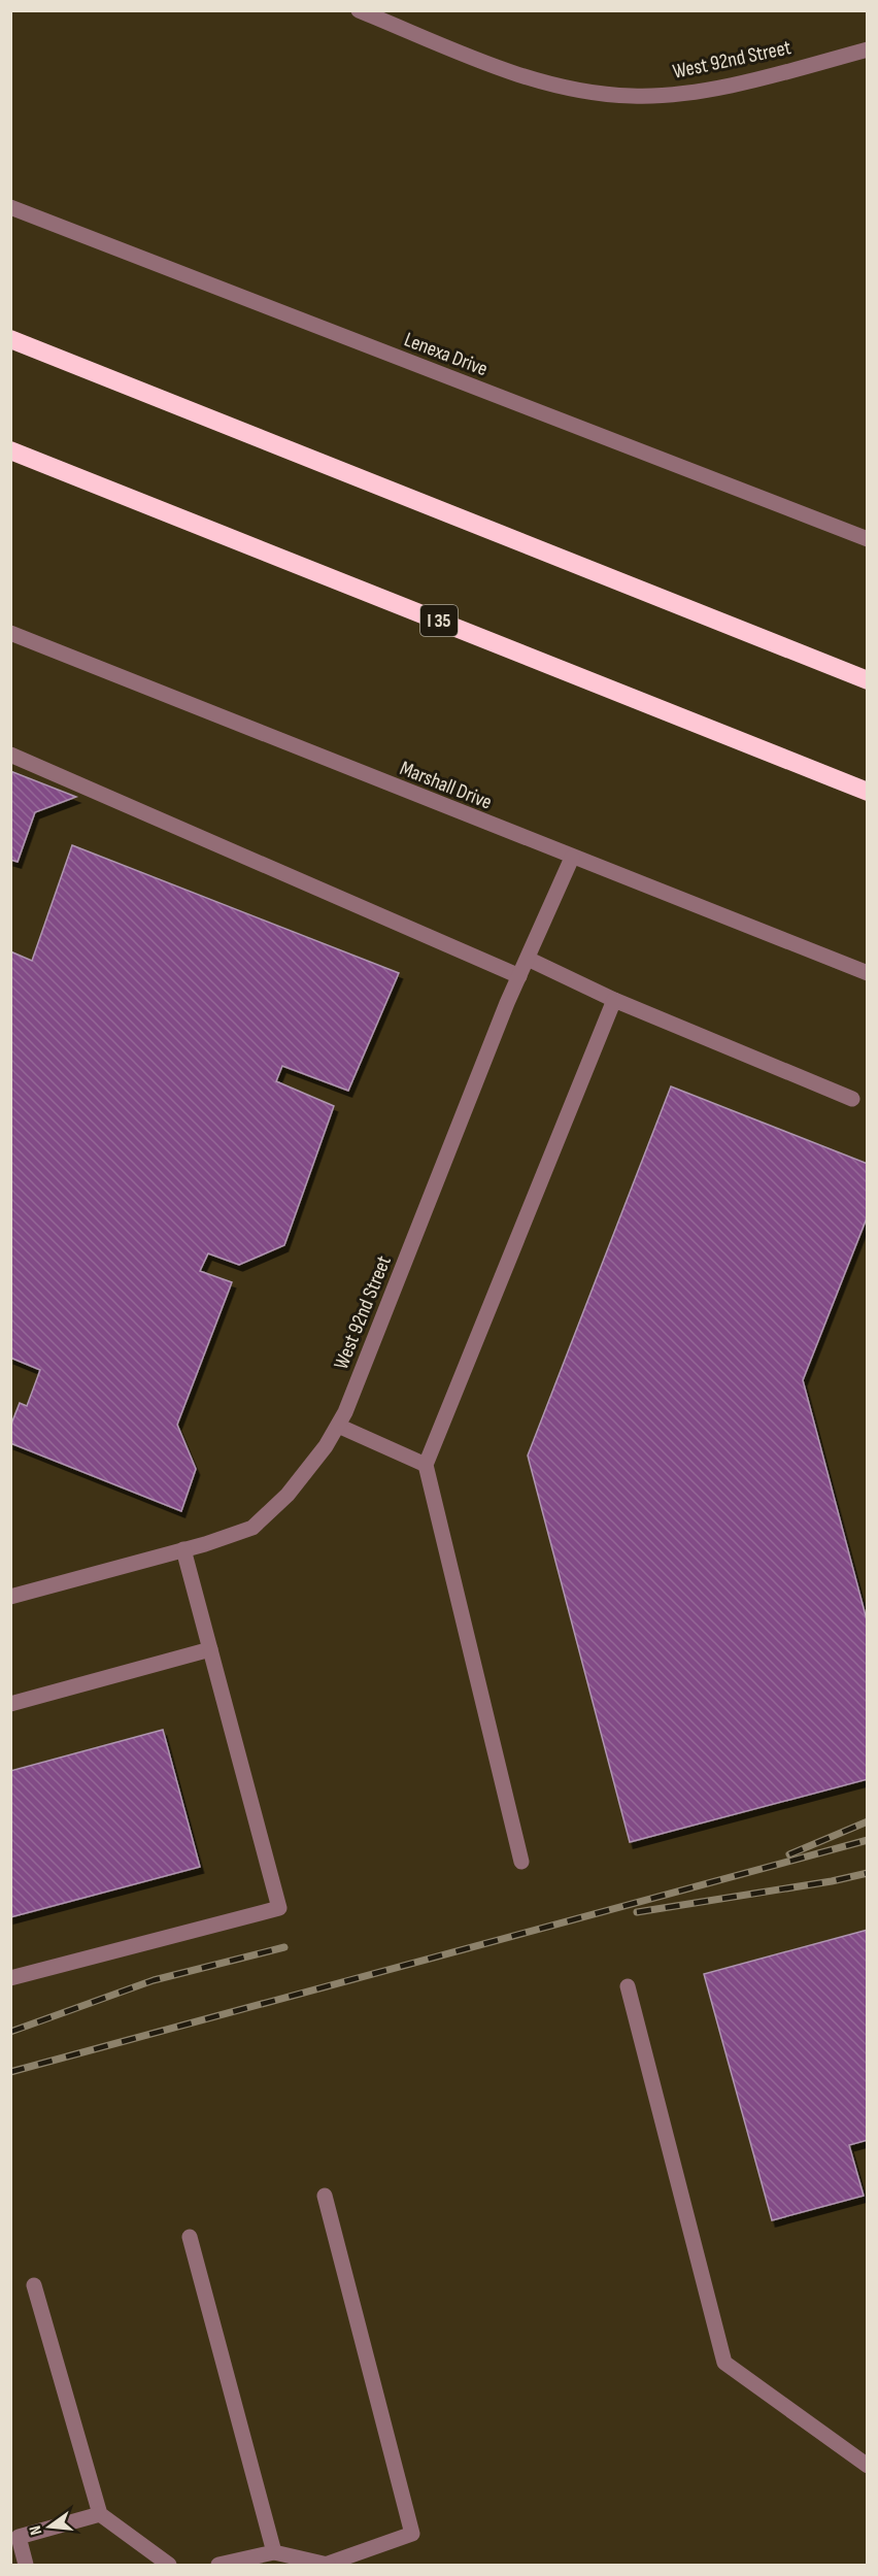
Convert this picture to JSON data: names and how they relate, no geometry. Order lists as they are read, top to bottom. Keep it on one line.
{"streets":{"highway":["I 35"],"street":["West 92nd Street","Lenexa Drive","Marshall Drive"]},"crossings":[["West 92nd Street","Marshall Drive"]],"north":"left"}
